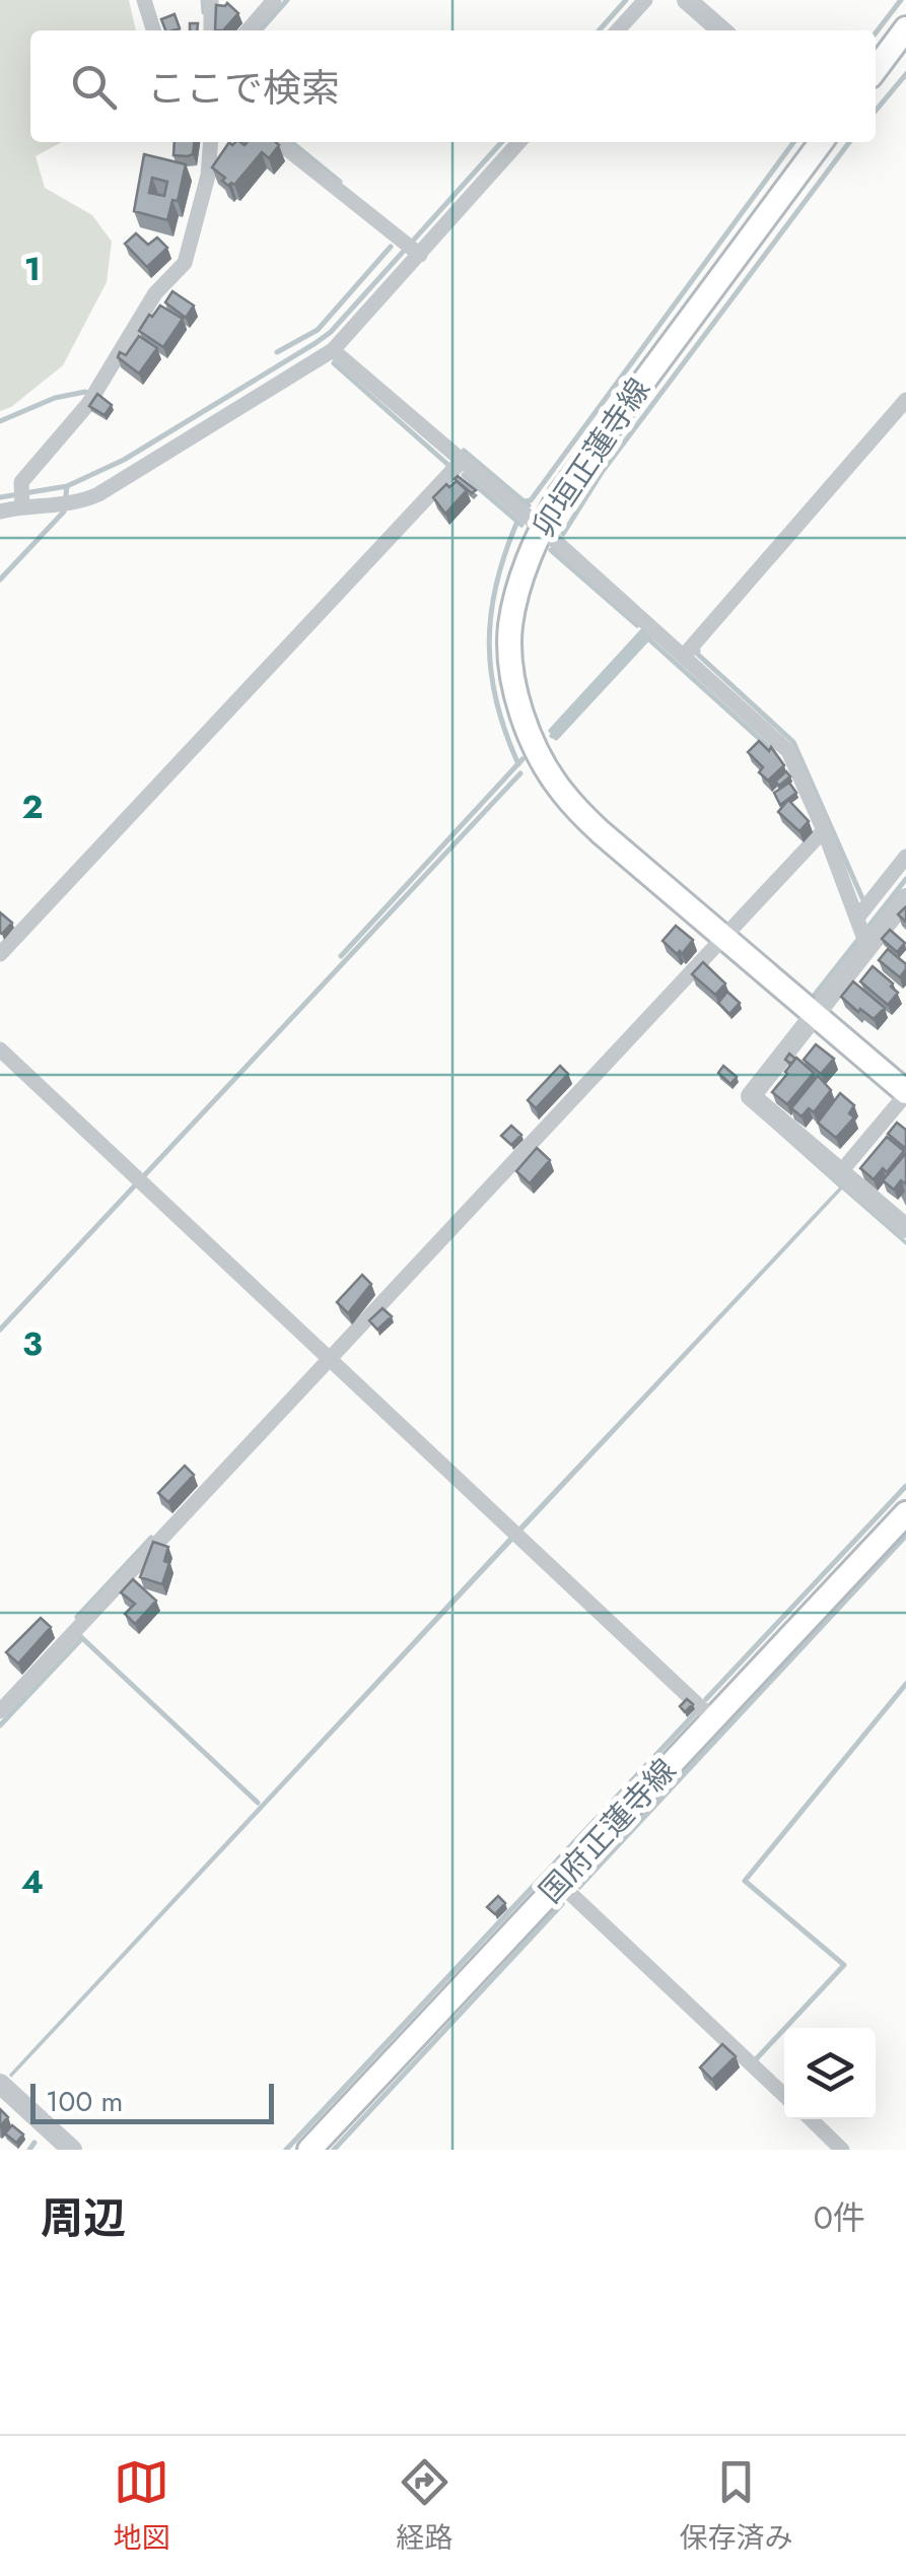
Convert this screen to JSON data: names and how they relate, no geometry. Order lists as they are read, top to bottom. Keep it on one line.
{"streets":{"main road":["卯垣正蓮寺線","国府正蓮寺線"]},"scale_bar":"100 m","page":{"search":"ここで検索","scale":"100 m","heading":["周辺","0件"],"nav":["地図","経路","保存済み"]},"grid":{"rows":["1","2","3","4"]}}
